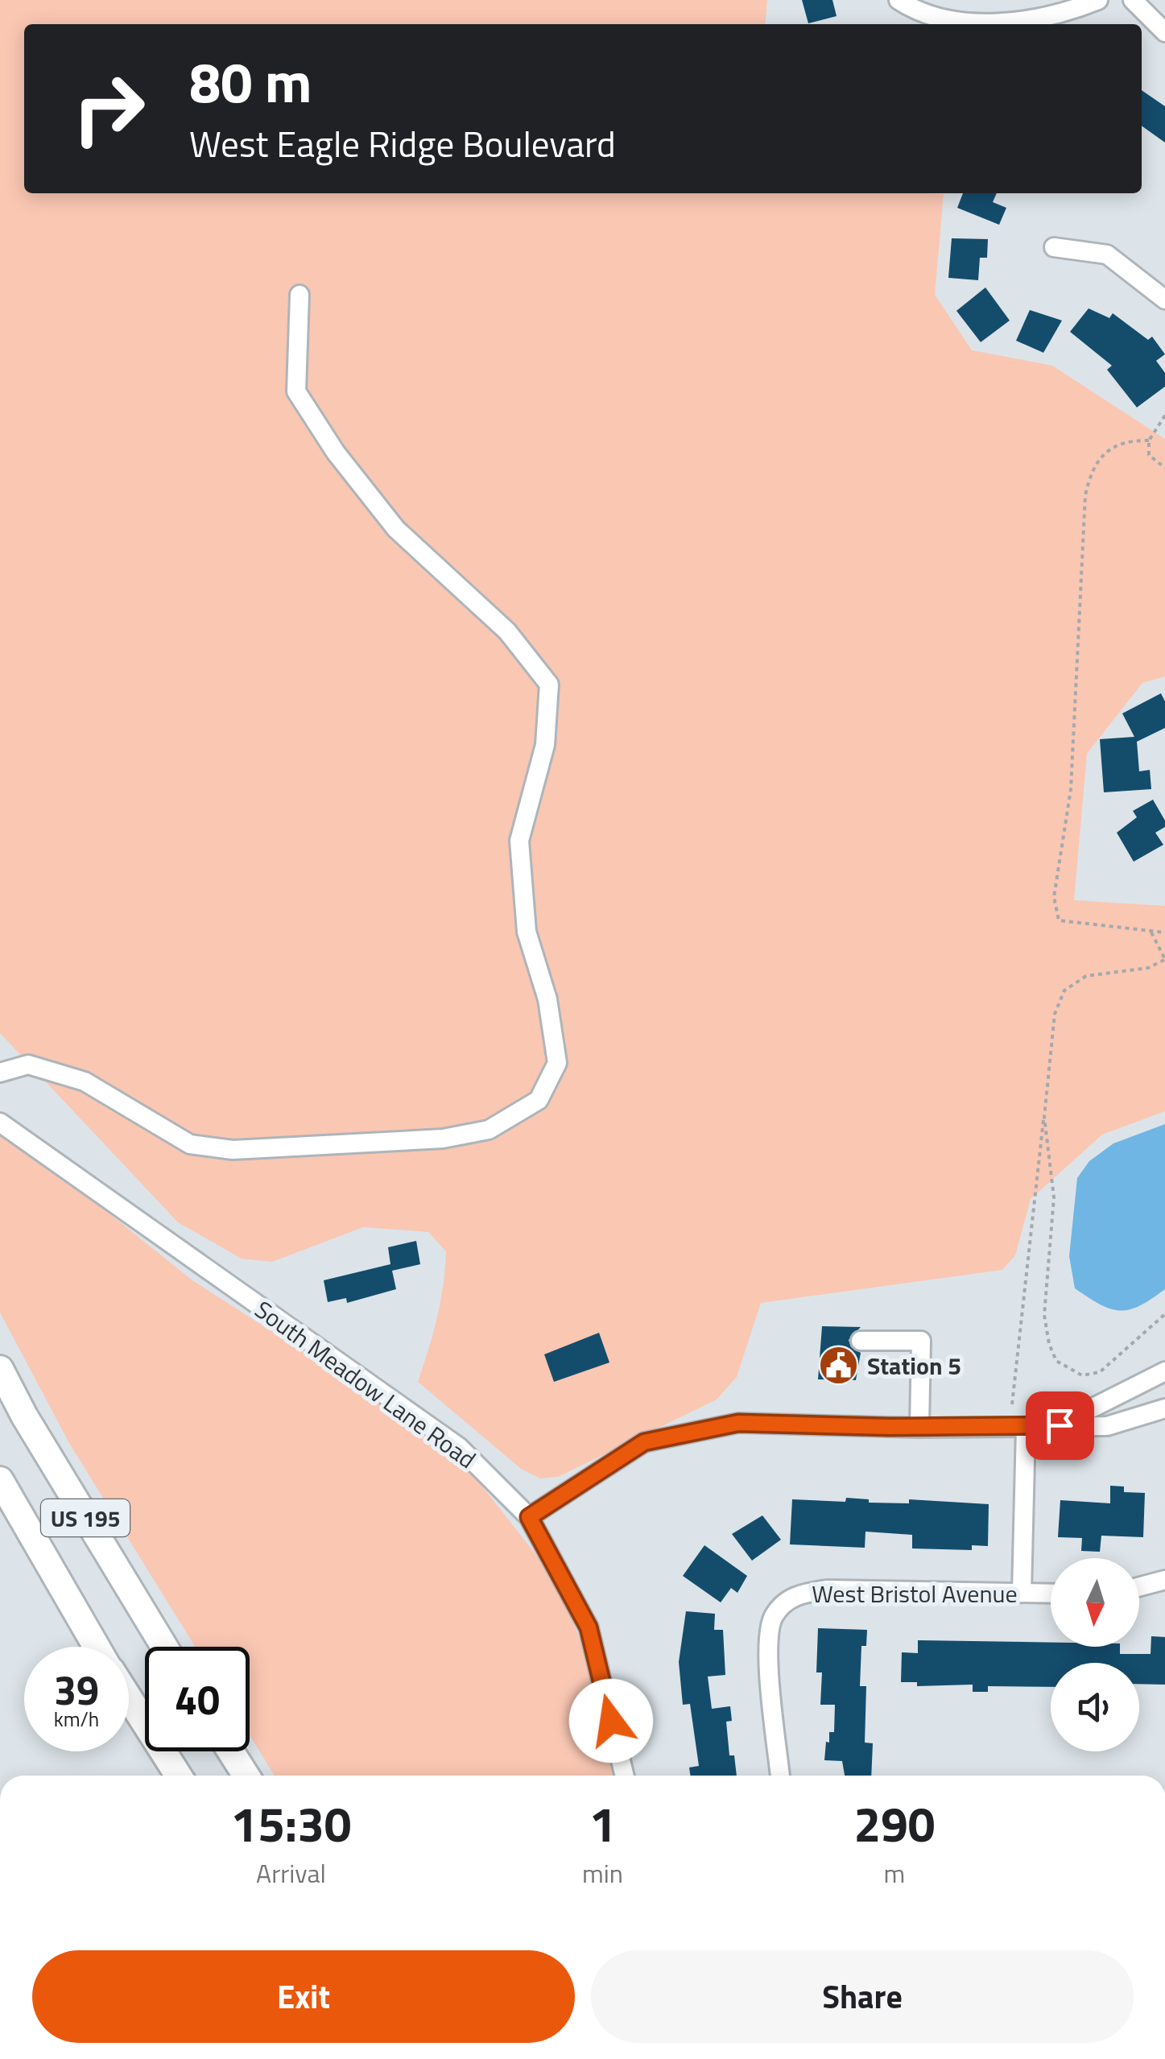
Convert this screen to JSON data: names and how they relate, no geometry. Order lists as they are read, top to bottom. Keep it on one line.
{"streets":{"highway":["US 195"],"street":["South Meadow Lane Road","West Bristol Avenue"]},"places":{"public building":["Station 5"]},"north":"bottom","page":{"turn":["80 m","West Eagle Ridge Boulevard"],"speed":"39 km/h","limit":"40","eta":["15:30","Arrival","1","min","290","m"],"buttons":["Exit","Share"]}}
